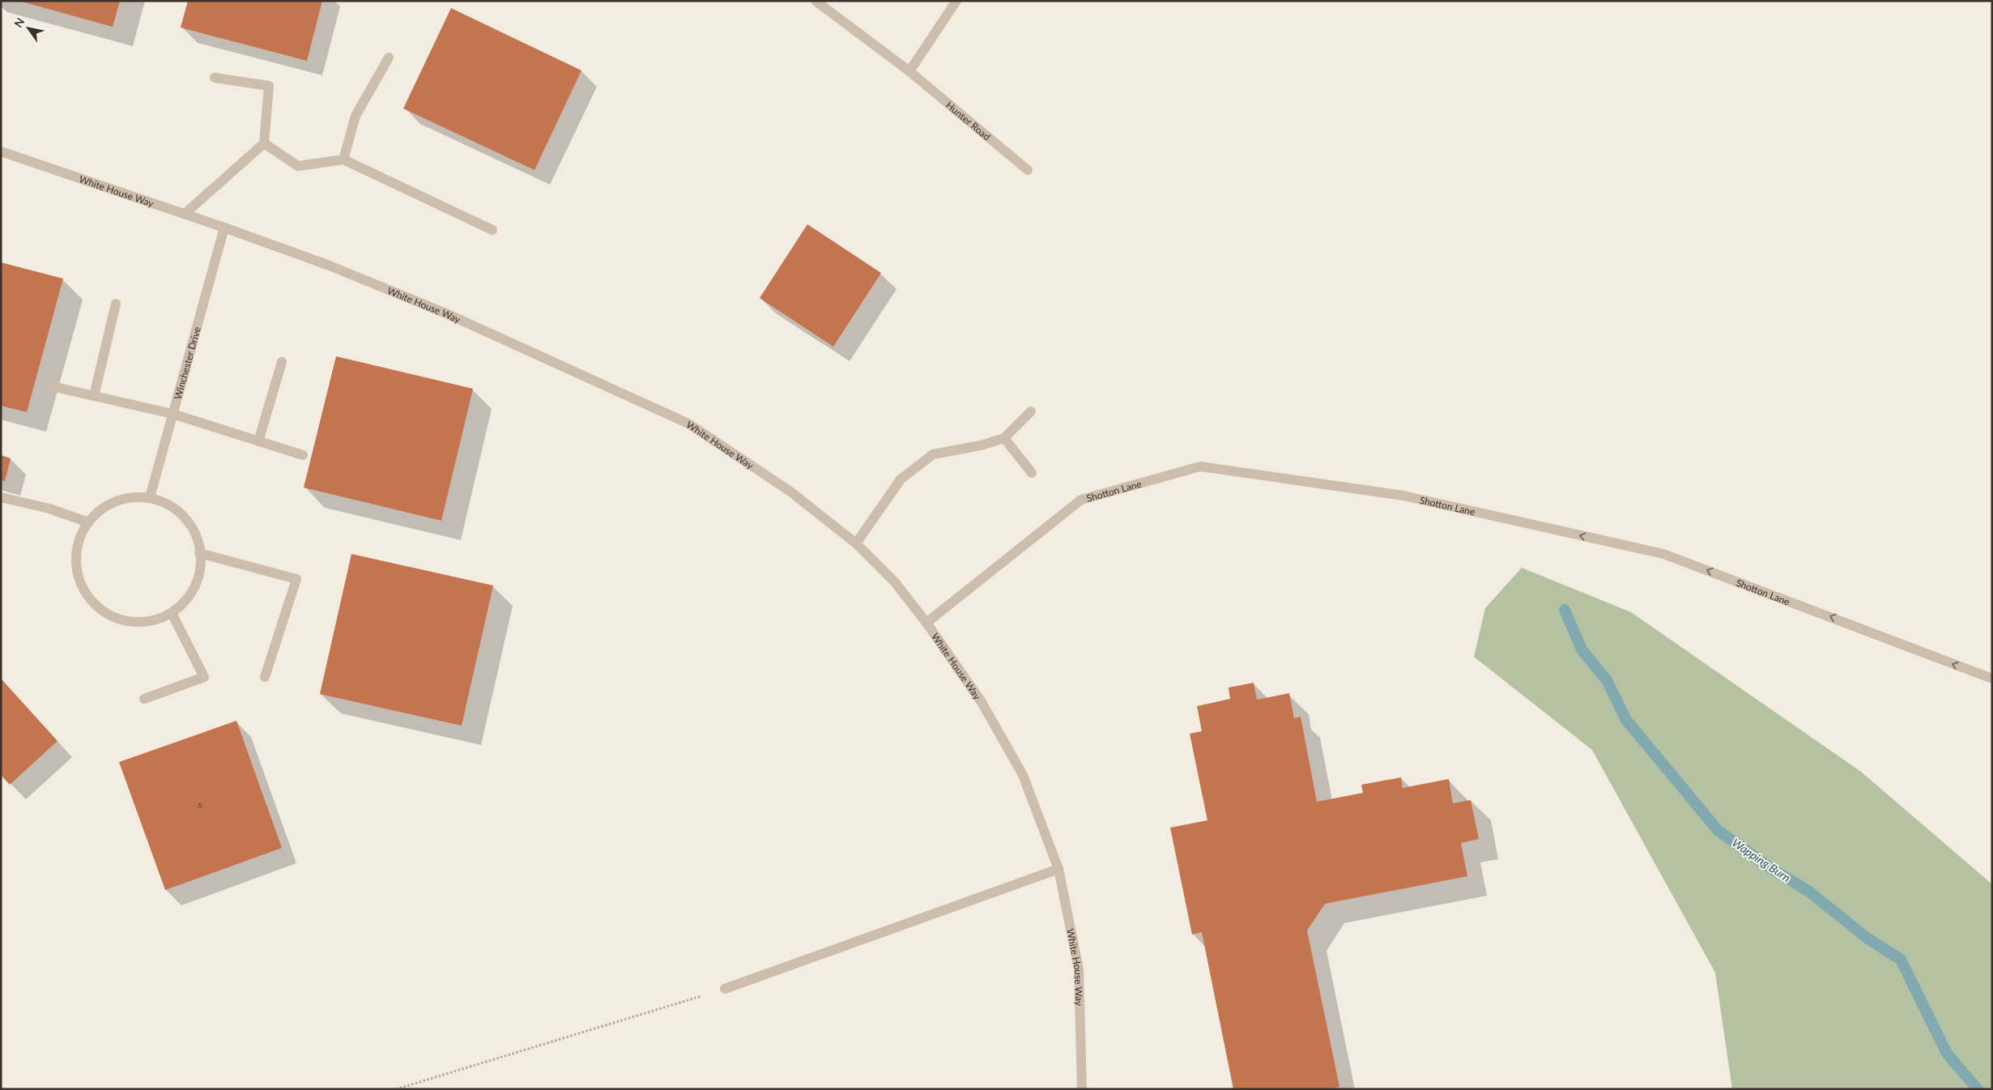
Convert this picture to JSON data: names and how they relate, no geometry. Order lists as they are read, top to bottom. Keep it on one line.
{"streets":{"street":["Hunter Road","White House Way","Winchester Drive","Shotton Lane"]},"crossings":[["White House Way","Winchester Drive"],["White House Way","Shotton Lane"]],"one_way":["Shotton Lane"],"water":["Wapping Burn"],"house_numbers":["6"],"north":"top left"}
